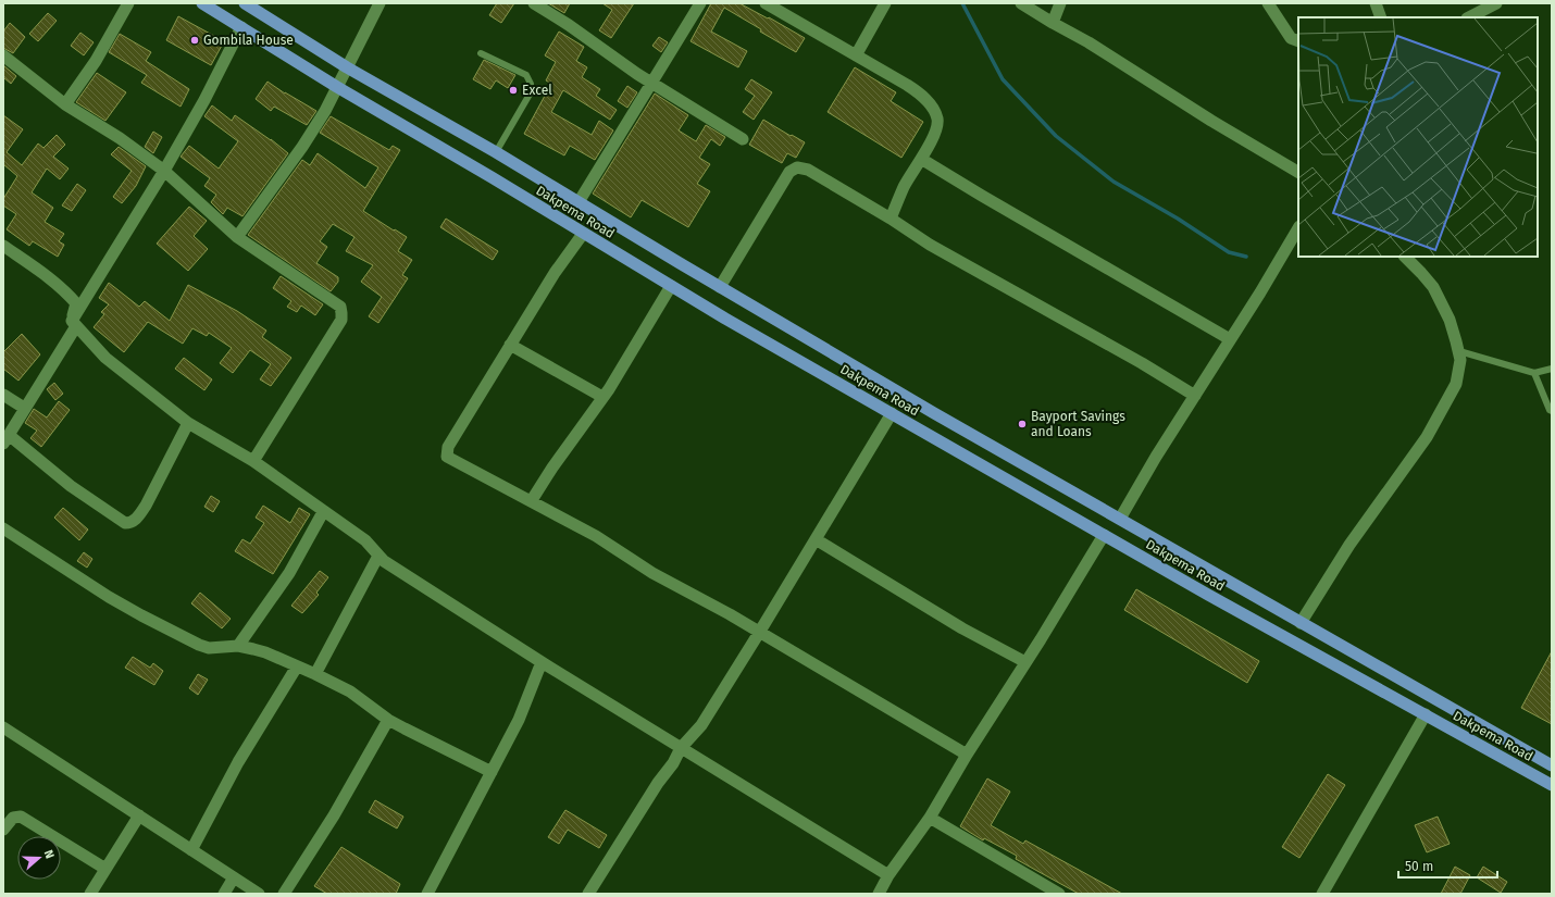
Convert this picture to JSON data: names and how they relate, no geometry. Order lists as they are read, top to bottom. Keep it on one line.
{"streets":{"highway":["Dakpema Road"]},"places":["Gombila House","Excel","Bayport Savings and Loans"],"scale_bar":"50 m","north":"right"}
